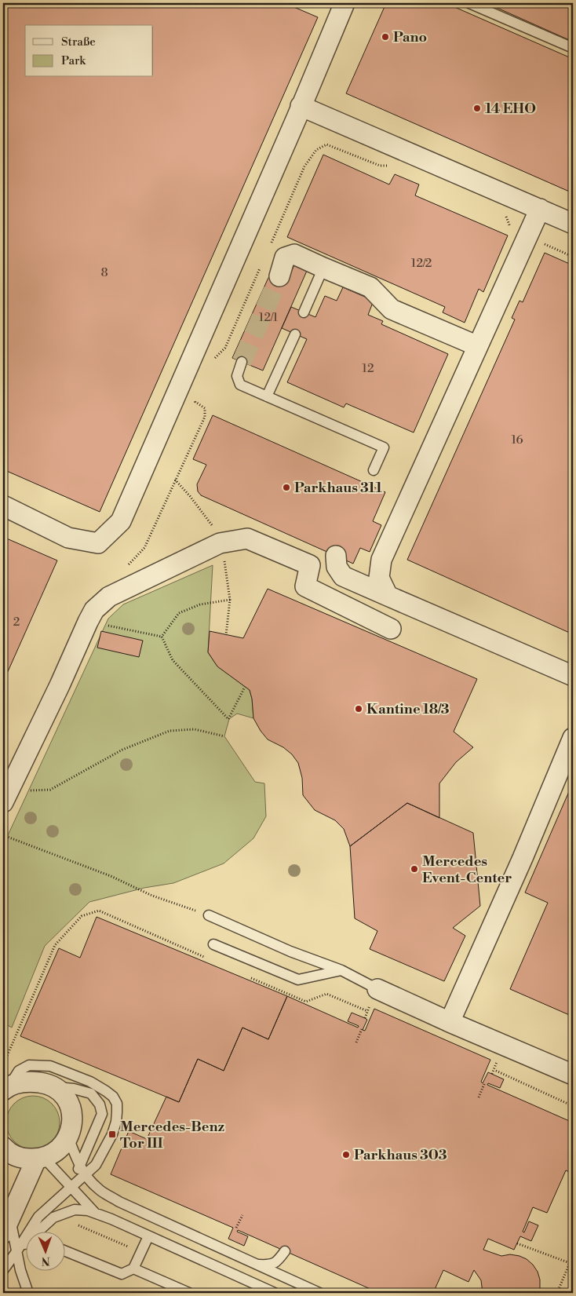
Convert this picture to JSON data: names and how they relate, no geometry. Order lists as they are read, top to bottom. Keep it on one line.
{"places":{"other":["Pano","14 EHO","Parkhaus 311","Kantine 18/3","Mercedes Event-Center","Parkhaus 303"],"transit":["Mercedes-Benz Tor III"]},"house_numbers":["12/2","8","12/1","12","16","2"],"legend":["Straße","Park"],"north":"bottom"}
